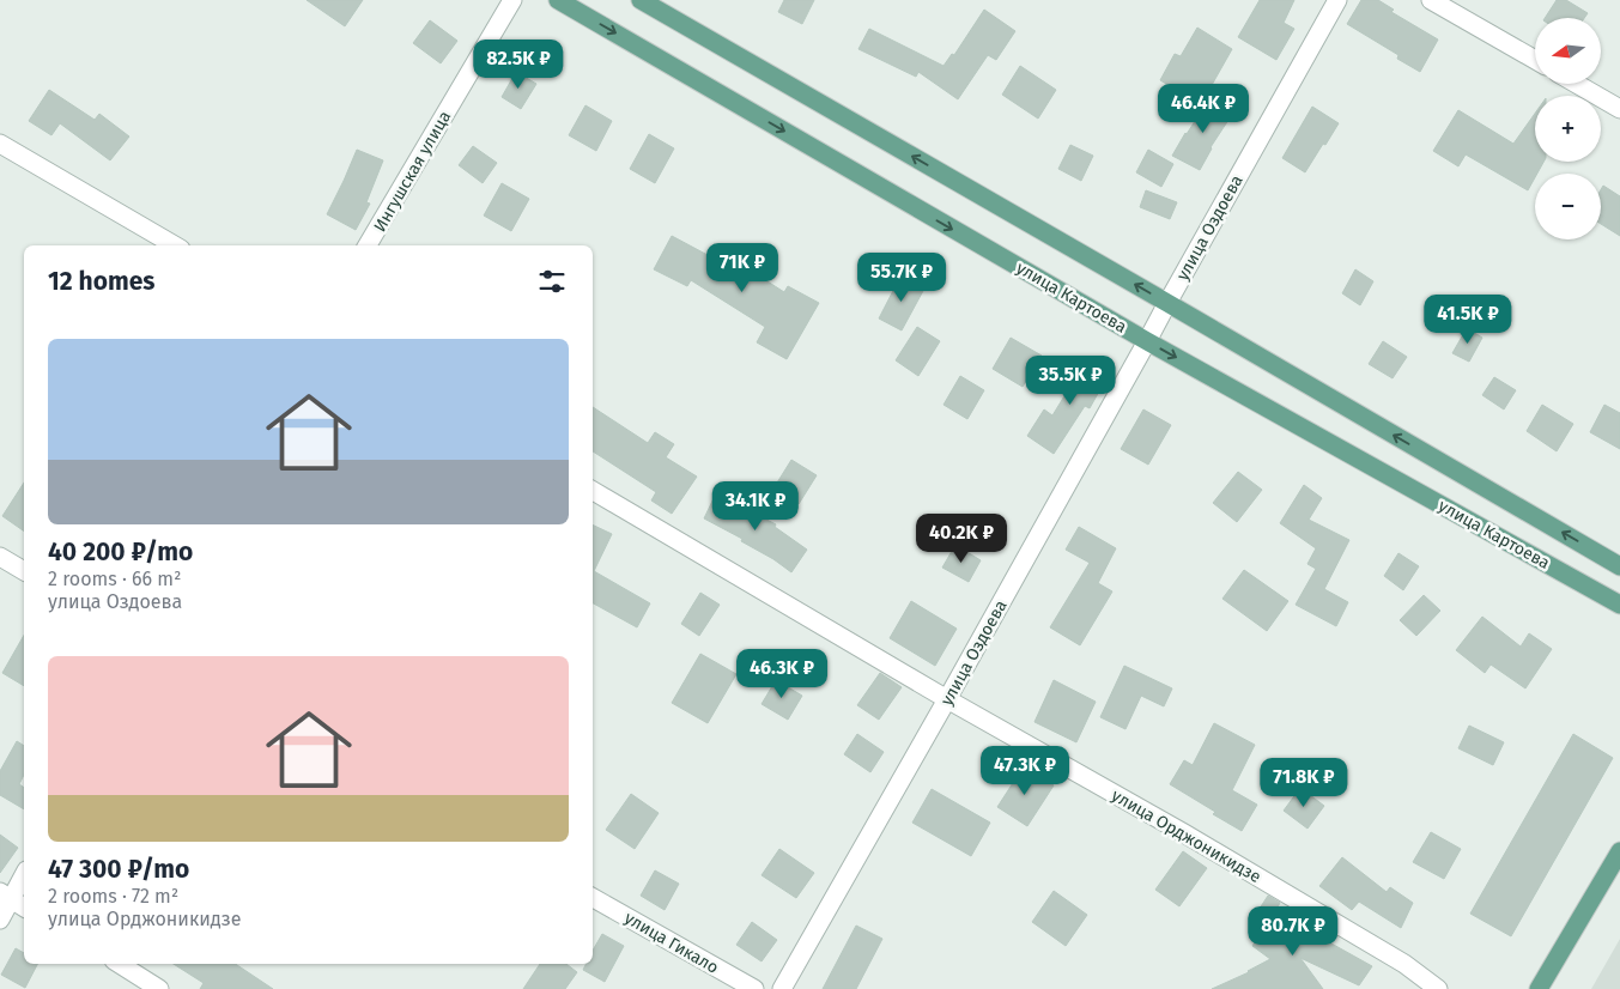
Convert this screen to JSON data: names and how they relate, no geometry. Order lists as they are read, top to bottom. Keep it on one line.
{"streets":{"main road":["улица Картоева"],"street":["Ингушская улица","улица Оздоева","улица Орджоникидзе","улица Гикало"]},"crossings":[["улица Оздоева","улица Картоева"],["улица Оздоева","улица Орджоникидзе"]],"north":"left","page":{"map_buttons":["+","−"],"price":["82.5K ₽","46.4K ₽","71K ₽","55.7K ₽","41.5K ₽","35.5K ₽","34.1K ₽","40.2K ₽","46.3K ₽","47.3K ₽","71.8K ₽","80.7K ₽"],"heading":"12 homes","list":[{"name":"40 200 ₽/mo","note":"2 rooms · 66 m² · улица Оздоева"},{"name":"47 300 ₽/mo","note":"2 rooms · 72 m² · улица Орджоникидзе"}]}}
